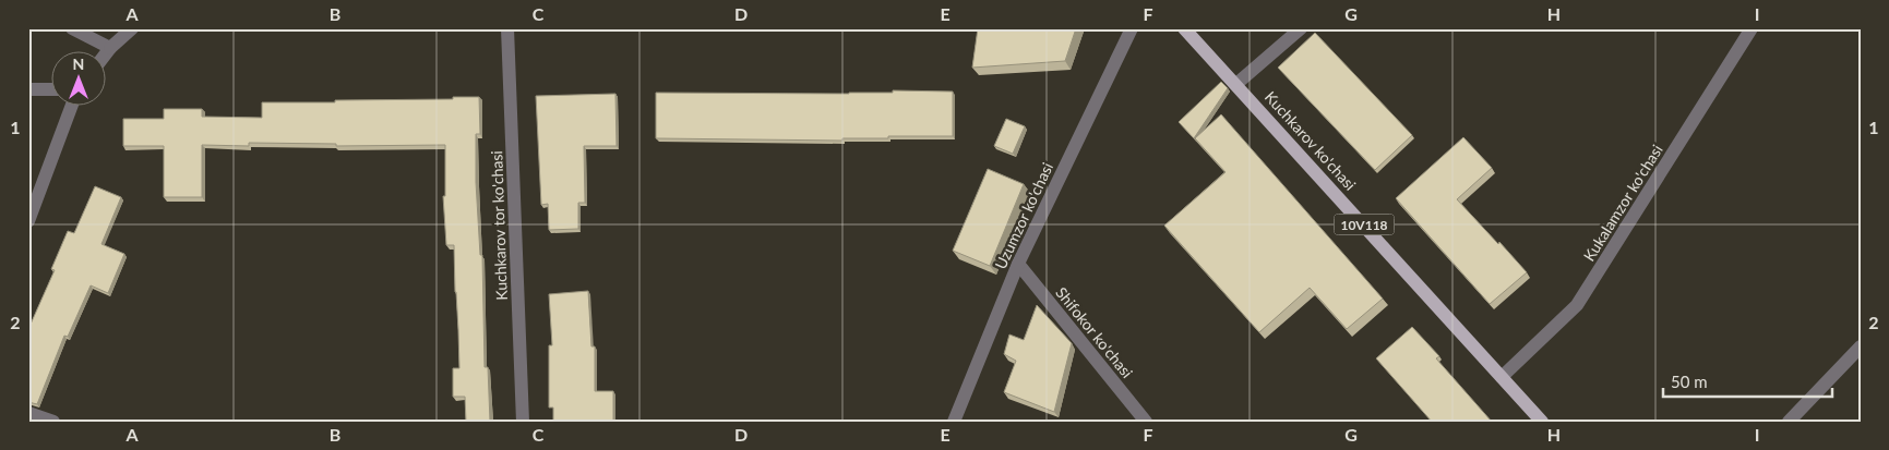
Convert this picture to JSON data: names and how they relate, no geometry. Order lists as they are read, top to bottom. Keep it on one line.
{"streets":{"main road":["Kuchkarov ko'chasi","10V118"],"street":["Kukalamzor ko'chasi","Uzumzor ko'chasi","Kuchkarov tor ko'chasi","Shifokor ko'chasi"]},"crossings":[["Kuchkarov ko'chasi","Kukalamzor ko'chasi"],["Uzumzor ko'chasi","Shifokor ko'chasi"]],"scale_bar":"50 m","north":"top","grid":{"columns":["A","B","C","D","E","F","G","H","I"],"rows":["1","2"]}}
